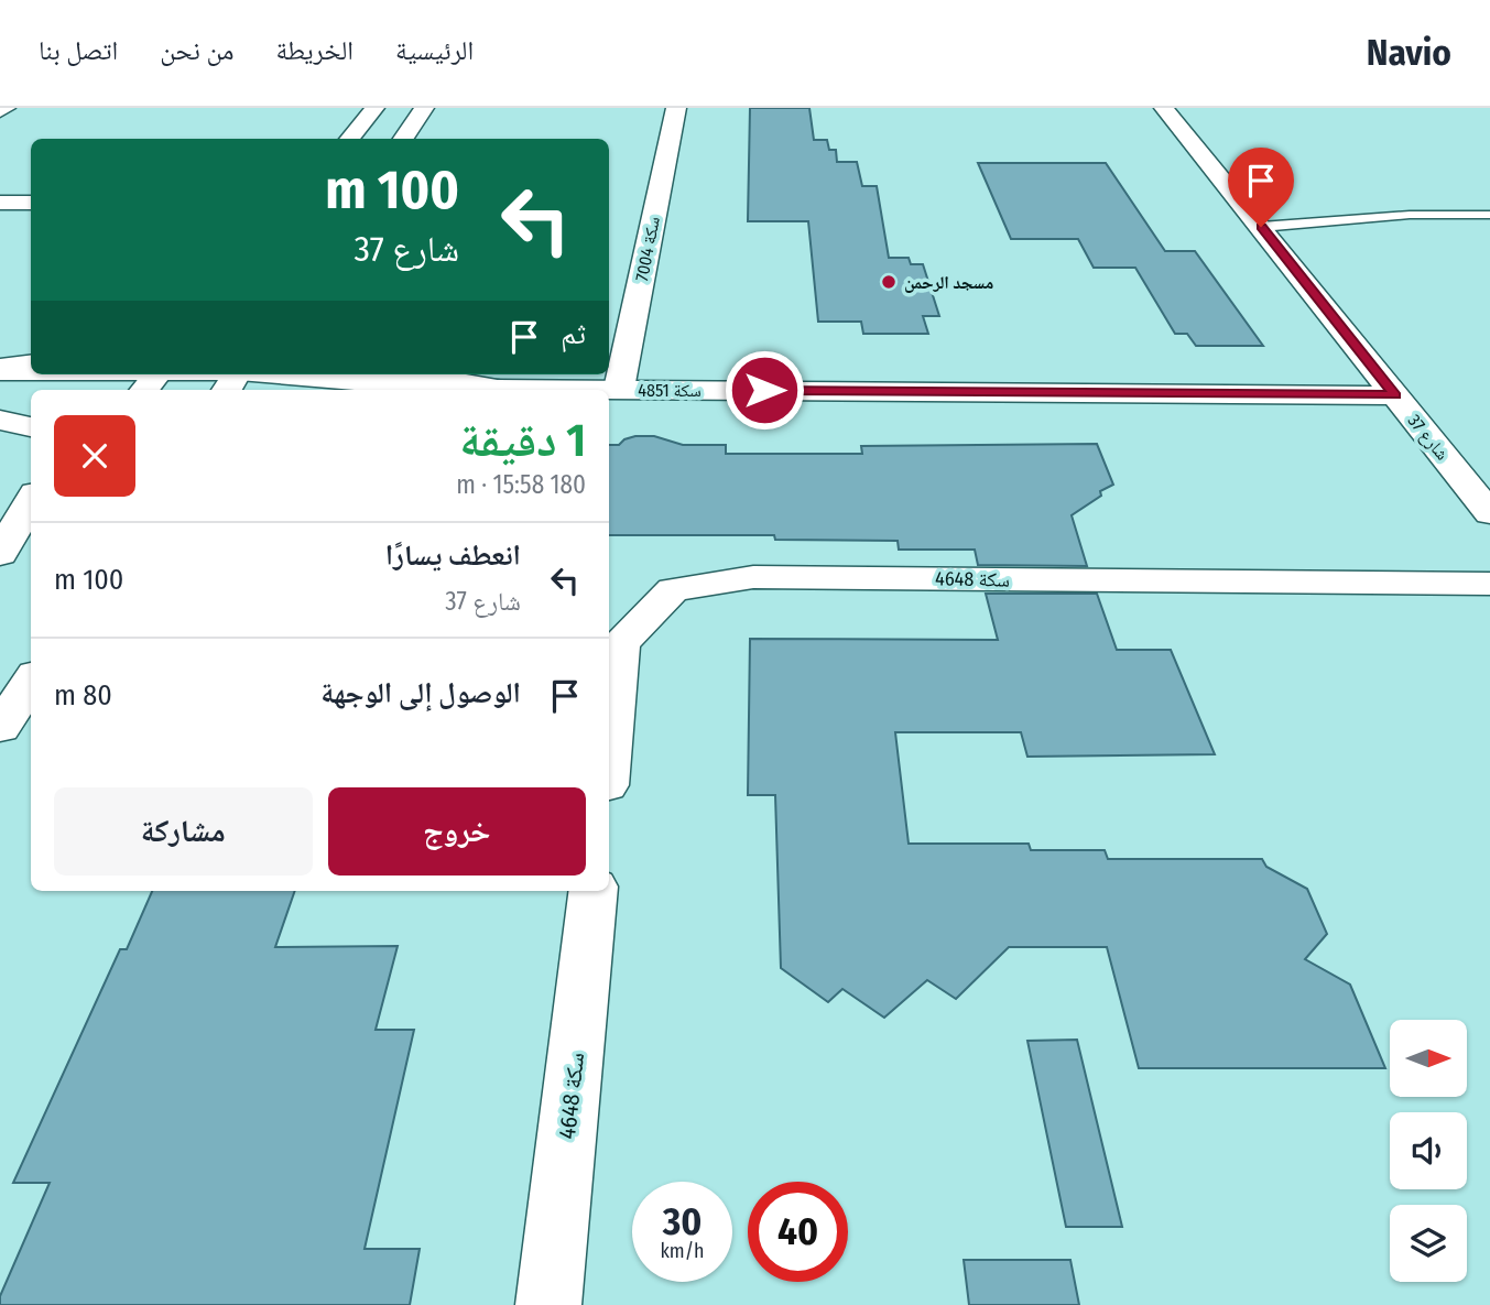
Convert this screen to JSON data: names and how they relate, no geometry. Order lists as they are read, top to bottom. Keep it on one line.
{"streets":{"street":["سكة 7004","سكة 4851","شارع 37","سكة 4648"]},"crossings":[["سكة 7004","سكة 4851"],["سكة 4851","شارع 37"]],"places":["مسجد الرحمن"],"north":"right","page":{"header":"Navio","nav":["الرئيسية","الخريطة","من نحن","اتصل بنا"],"turn":["100 m","شارع 37"],"then":"ثم","heading":["1 دقيقة","180 m · 15:58"],"list":[{"name":"انعطف يسارًا","note":"شارع 37","value":"100 m"},{"name":"الوصول إلى الوجهة","value":"80 m"}],"buttons":["خروج","مشاركة"],"speed":"30 km/h","limit":"40"}}
